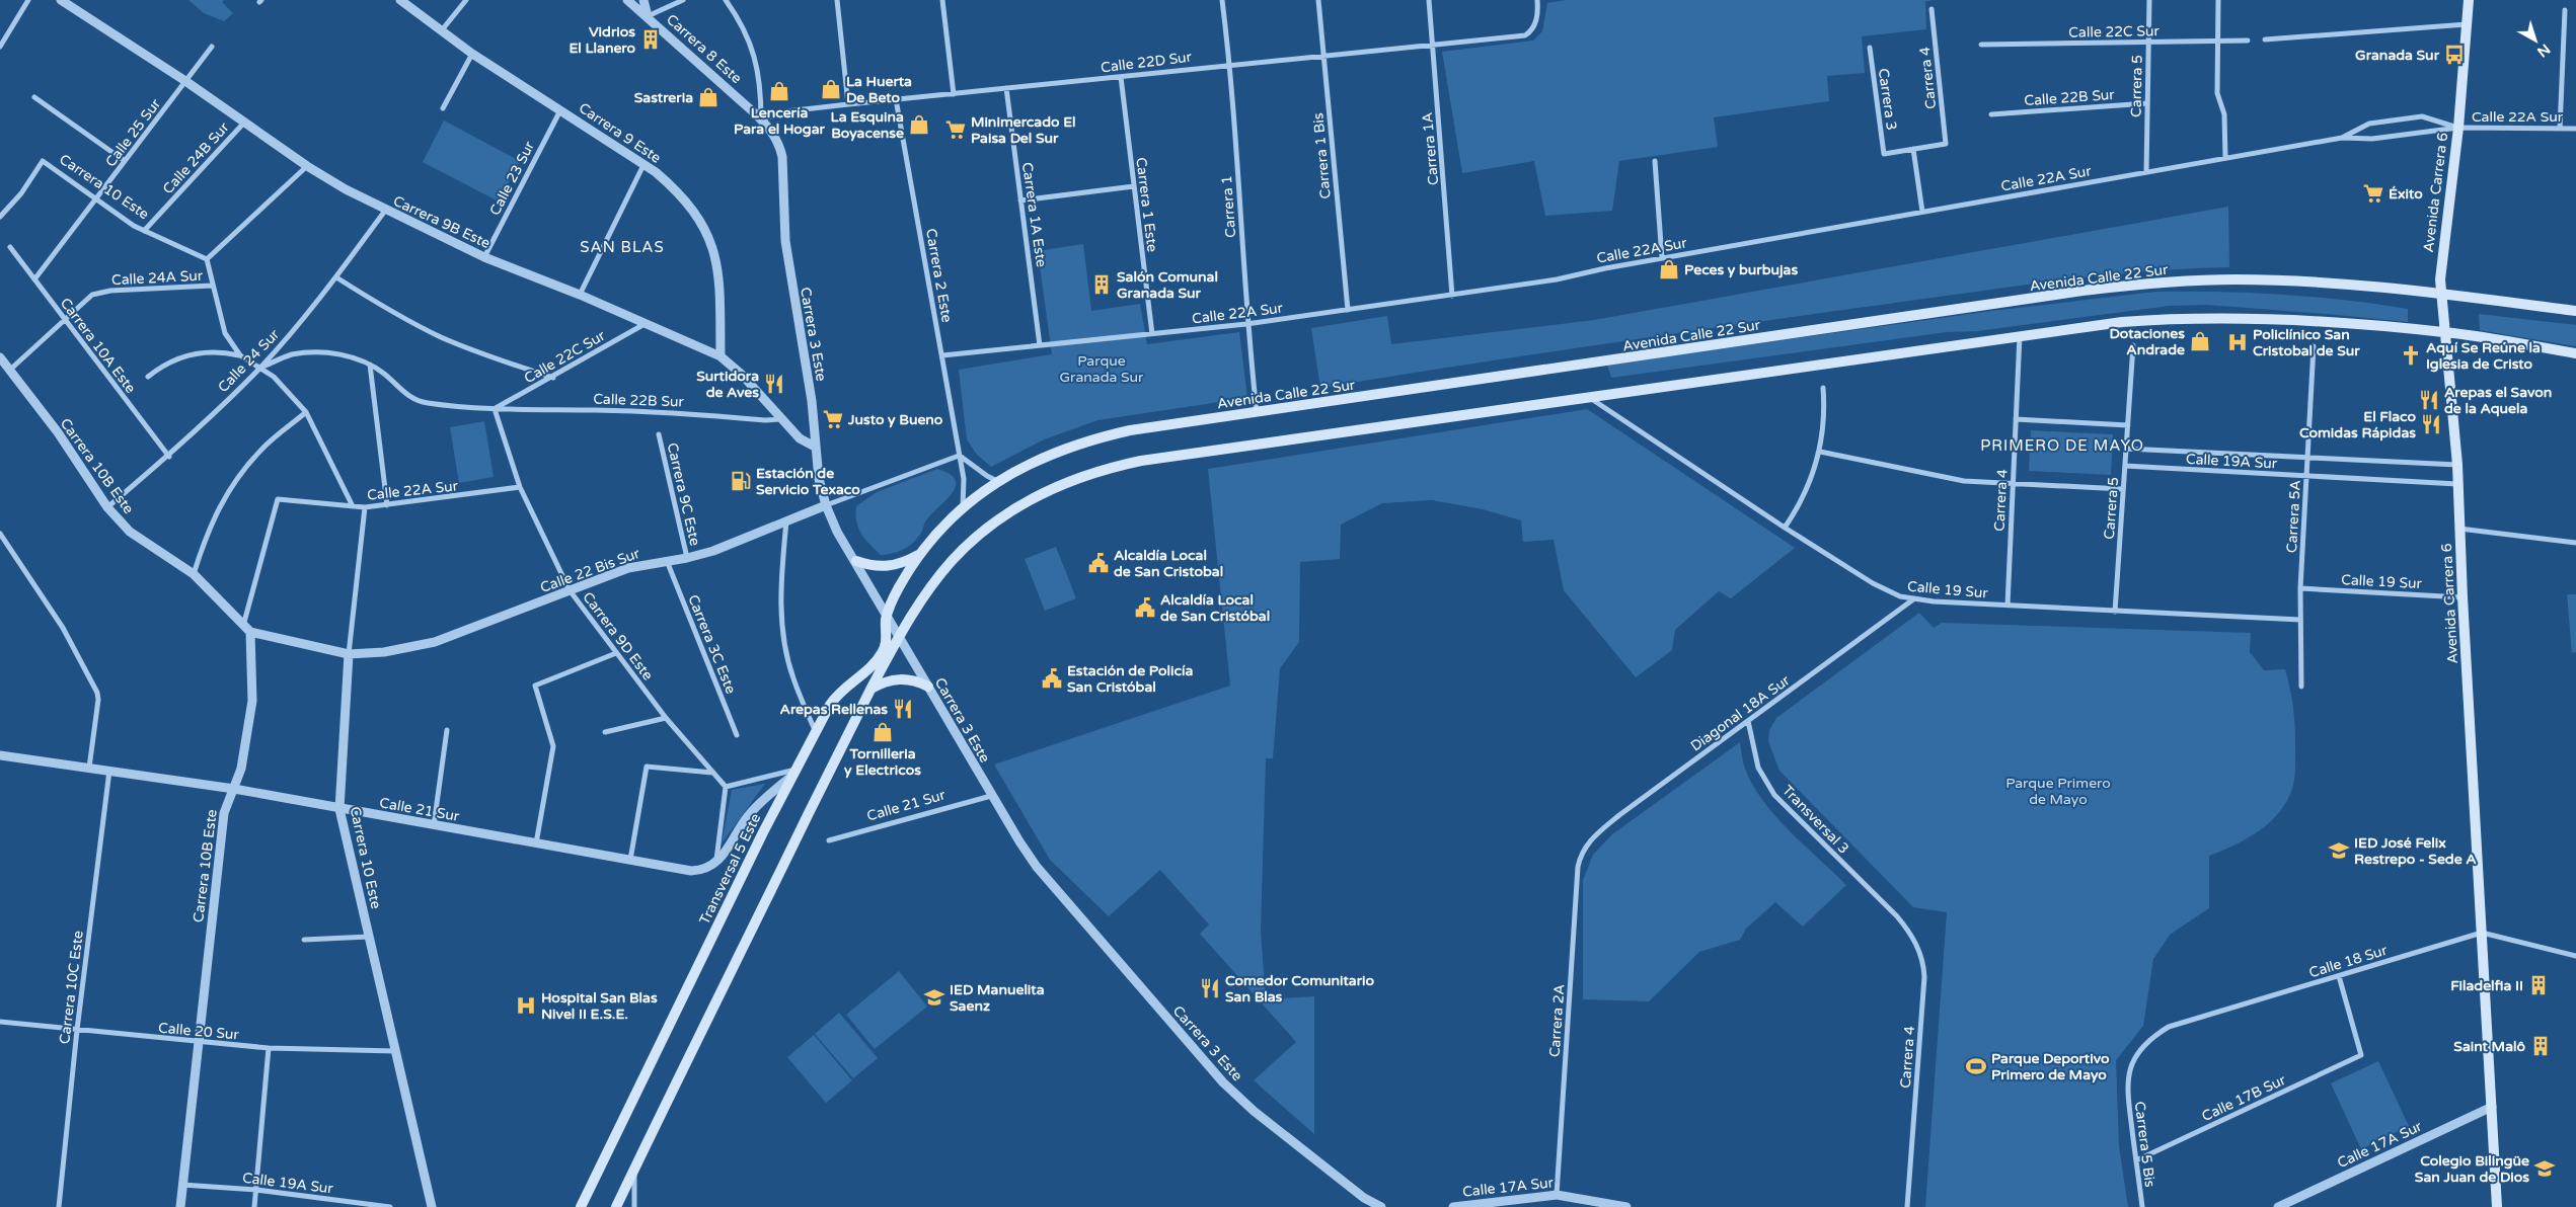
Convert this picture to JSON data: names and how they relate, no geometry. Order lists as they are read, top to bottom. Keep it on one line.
{"streets":{"main road":["Avenida Carrera 6","Avenida Calle 22 Sur","Transversal 5 Este"],"street":["Calle 22C Sur","Carrera 8 Este","Calle 22D Sur","Carrera 4","Carrera 5","Calle 22B Sur","Carrera 3","Calle 22A Sur","Calle 25 Sur","Carrera 9 Este","Carrera 1A","Carrera 1 Bis","Calle 24B Sur","Calle 23 Sur","Carrera 10 Este","Carrera 1 Este","Carrera 1","Carrera 1A Este","Carrera 9B Este","Carrera 2 Este","Calle 24A Sur","Carrera 3 Este","Carrera 10A Este","Calle 24 Sur","Calle 19A Sur","Carrera 10B Este","Carrera 9C Este","Carrera 5A","Calle 22 Bis Sur","Calle 19 Sur","Carrera 9D Este","Carrera 3C Este","Diagonal 18A Sur","Calle 21 Sur","Transversal 3","Calle 18 Sur","Carrera 10C Este","Carrera 2A","Calle 20 Sur","Calle 17B Sur","Carrera 5 Bis","Calle 17A Sur"]},"crossings":[["Calle 22C Sur","Carrera 5"],["Calle 22C Sur","Calle 22B Sur"],["Calle 22C Sur","Carrera 9B Este"],["Calle 22C Sur","Carrera 9D Este"],["Carrera 8 Este","Calle 22D Sur"],["Carrera 8 Este","Carrera 3 Este"],["Calle 22D Sur","Carrera 1A"],["Calle 22D Sur","Carrera 1 Bis"],["Calle 22D Sur","Carrera 1 Este"],["Calle 22D Sur","Carrera 1"],["Calle 22D Sur","Carrera 1A Este"],["Calle 22D Sur","Carrera 2 Este"],["Calle 22D Sur","Carrera 3 Este"],["Carrera 4","Carrera 3"],["Carrera 4","Calle 19 Sur"],["Carrera 4","Transversal 3"],["Carrera 5","Calle 22B Sur"],["Carrera 5","Calle 22A Sur"],["Carrera 5","Calle 19A Sur"],["Carrera 5","Calle 19 Sur"],["Calle 22B Sur","Carrera 9B Este"],["Calle 22B Sur","Calle 24 Sur"],["Calle 22B Sur","Carrera 9D Este"],["Calle 22A Sur","Carrera 1A"],["Calle 22A Sur","Carrera 1 Bis"],["Calle 22A Sur","Carrera 10 Este"],["Calle 22A Sur","Avenida Carrera 6"],["Calle 22A Sur","Carrera 1 Este"],["Calle 22A Sur","Carrera 1"],["Calle 22A Sur","Carrera 1A Este"],["Calle 22A Sur","Carrera 2 Este"],["Calle 22A Sur","Carrera 10B Este"],["Calle 22A Sur","Calle 22 Bis Sur"],["Calle 22A Sur","Carrera 9D Este"],["Calle 25 Sur","Carrera 10 Este"],["Calle 25 Sur","Carrera 9B Este"],["Calle 25 Sur","Carrera 10A Este"],["Carrera 9 Este","Calle 23 Sur"],["Carrera 9 Este","Carrera 9B Este"],["Calle 24B Sur","Carrera 10 Este"],["Calle 24B Sur","Carrera 9B Este"],["Calle 23 Sur","Carrera 9B Este"],["Carrera 10 Este","Calle 24A Sur"],["Carrera 10 Este","Calle 22 Bis Sur"],["Carrera 10 Este","Calle 21 Sur"],["Carrera 10 Este","Calle 20 Sur"],["Avenida Carrera 6","Avenida Calle 22 Sur"],["Avenida Carrera 6","Calle 19A Sur"],["Avenida Carrera 6","Calle 19 Sur"],["Avenida Carrera 6","Calle 18 Sur"],["Avenida Carrera 6","Calle 17A Sur"],["Carrera 1","Avenida Calle 22 Sur"],["Carrera 9B Este","Calle 24A Sur"],["Carrera 9B Este","Carrera 3 Este"],["Carrera 9B Este","Calle 24 Sur"],["Carrera 2 Este","Avenida Calle 22 Sur"],["Carrera 2 Este","Calle 22 Bis Sur"],["Calle 24A Sur","Carrera 10A Este"],["Calle 24A Sur","Carrera 10B Este"],["Avenida Calle 22 Sur","Carrera 3 Este"],["Avenida Calle 22 Sur","Transversal 5 Este"],["Carrera 3 Este","Calle 22 Bis Sur"],["Carrera 3 Este","Calle 21 Sur"],["Carrera 3 Este","Transversal 5 Este"],["Carrera 10A Este","Calle 24 Sur"],["Calle 24 Sur","Carrera 10B Este"],["Calle 19A Sur","Carrera 10B Este"],["Calle 19A Sur","Carrera 5A"],["Carrera 10B Este","Calle 22 Bis Sur"],["Carrera 10B Este","Calle 21 Sur"],["Carrera 10B Este","Calle 20 Sur"],["Carrera 9C Este","Calle 22 Bis Sur"],["Carrera 5A","Calle 19 Sur"],["Calle 22 Bis Sur","Carrera 9D Este"],["Calle 22 Bis Sur","Carrera 3C Este"],["Calle 19 Sur","Diagonal 18A Sur"],["Diagonal 18A Sur","Transversal 3"],["Diagonal 18A Sur","Carrera 2A"],["Calle 21 Sur","Carrera 10C Este"],["Calle 18 Sur","Calle 17B Sur"],["Calle 18 Sur","Carrera 5 Bis"],["Carrera 10C Este","Calle 20 Sur"],["Carrera 2A","Calle 17A Sur"],["Calle 17B Sur","Carrera 5 Bis"]],"districts":["SAN BLAS","PRIMERO DE MAYO"],"parks":["Parque Granada Sur","Parque Primero de Mayo"],"places":{"building":["Vidrios El Llanero","Salón Comunal Granada Sur","Filadelfia II","Saint Malô"],"bus stop":["Granada Sur"],"shop":["La Huerta De Beto","Lencería Para el Hogar","Sastreria","La Esquina Boyacense","Peces y burbujas","Dotaciones Andrade","Tornilleria y Electricos"],"supermarket":["Minimercado El Paisa Del Sur","Éxito","Justo y Bueno"],"hospital":["Policlínico San Cristobal de Sur","Hospital San Blas Nivel II E.S.E."],"church":["Aquí Se Reúne la Iglesia de Cristo"],"restaurant":["Surtidora de Aves","Arepas el Savon de la Aquela","El Flaco Comidas Rápidas","Arepas Rellenas","Comedor Comunitario San Blas"],"fuel station":["Estación de Servicio Texaco"],"public building":["Alcaldía Local de San Cristobal","Alcaldía Local de San Cristóbal","Estación de Policía San Cristóbal"],"school or university":["IED José Felix Restrepo - Sede A","IED Manuelita Saenz","Colegio Bilingüe San Juan de Dios"],"sports":["Parque Deportivo Primero de Mayo"]},"north":"bottom right"}
